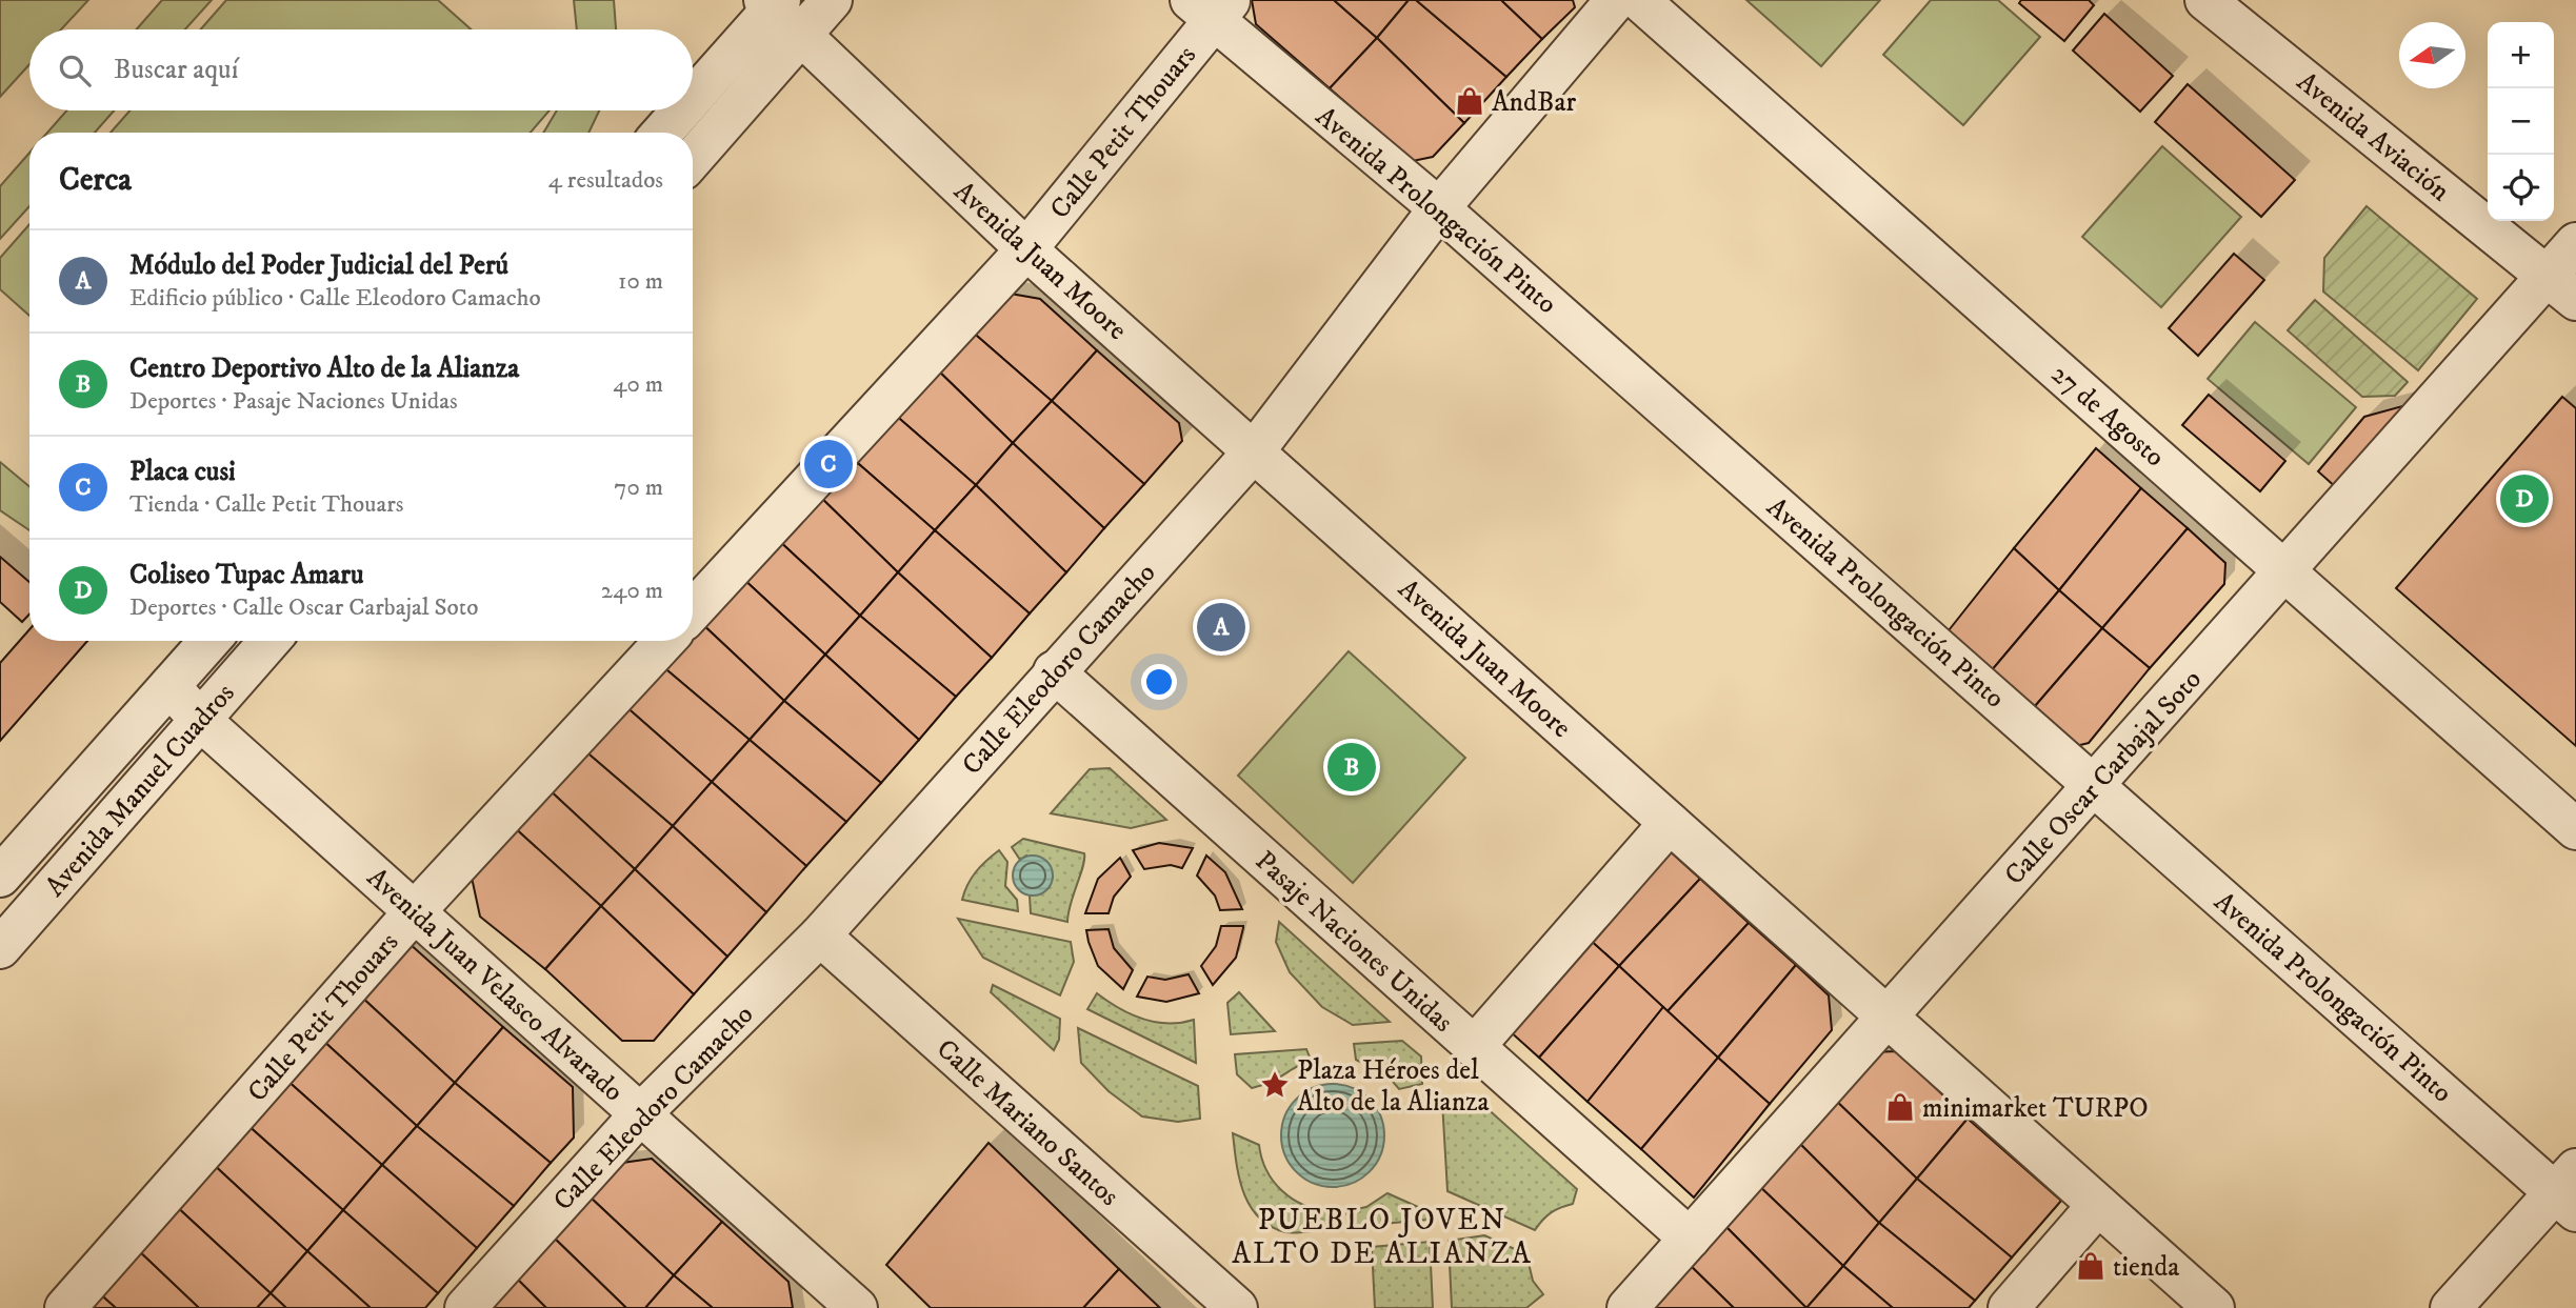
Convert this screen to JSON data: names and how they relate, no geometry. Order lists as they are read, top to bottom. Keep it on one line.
{"streets":{"street":["Calle Petit Thouars","Avenida Aviación","Avenida Prolongación Pinto","Avenida Juan Moore","27 de Agosto","Calle Eleodoro Camacho","Calle Oscar Carbajal Soto","Avenida Manuel Cuadros","Pasaje Naciones Unidas","Avenida Juan Velasco Alvarado","Calle Mariano Santos"]},"crossings":[["Calle Petit Thouars","Avenida Prolongación Pinto"],["Calle Petit Thouars","Avenida Juan Moore"],["Calle Petit Thouars","Avenida Juan Velasco Alvarado"],["Avenida Aviación","Calle Oscar Carbajal Soto"],["Avenida Prolongación Pinto","Calle Eleodoro Camacho"],["Avenida Prolongación Pinto","Calle Oscar Carbajal Soto"],["Avenida Juan Moore","Calle Eleodoro Camacho"],["Avenida Juan Moore","Calle Oscar Carbajal Soto"],["27 de Agosto","Calle Oscar Carbajal Soto"],["Calle Eleodoro Camacho","Pasaje Naciones Unidas"],["Calle Eleodoro Camacho","Avenida Juan Velasco Alvarado"],["Calle Eleodoro Camacho","Calle Mariano Santos"],["Calle Oscar Carbajal Soto","Pasaje Naciones Unidas"],["Avenida Manuel Cuadros","Avenida Juan Velasco Alvarado"]],"districts":["PUEBLO JOVEN ALTO DE ALIANZA"],"places":{"shop":["AndBar","minimarket TURPO","tienda"],"place":["Plaza Héroes del Alto de la Alianza"]},"north":"left","page":{"map_buttons":["+","−"],"search":"Buscar aquí","heading":["Cerca","4 resultados"],"list":[{"mark":"A","name":"Módulo del Poder Judicial del Perú","note":"Edificio público · Calle Eleodoro Camacho","value":"10 m"},{"mark":"B","name":"Centro Deportivo Alto de la Alianza","note":"Deportes · Pasaje Naciones Unidas","value":"40 m"},{"mark":"C","name":"Placa cusi","note":"Tienda · Calle Petit Thouars","value":"70 m"},{"mark":"D","name":"Coliseo Tupac Amaru","note":"Deportes · Calle Oscar Carbajal Soto","value":"240 m"}],"pins":["C","D","A","B"]}}
